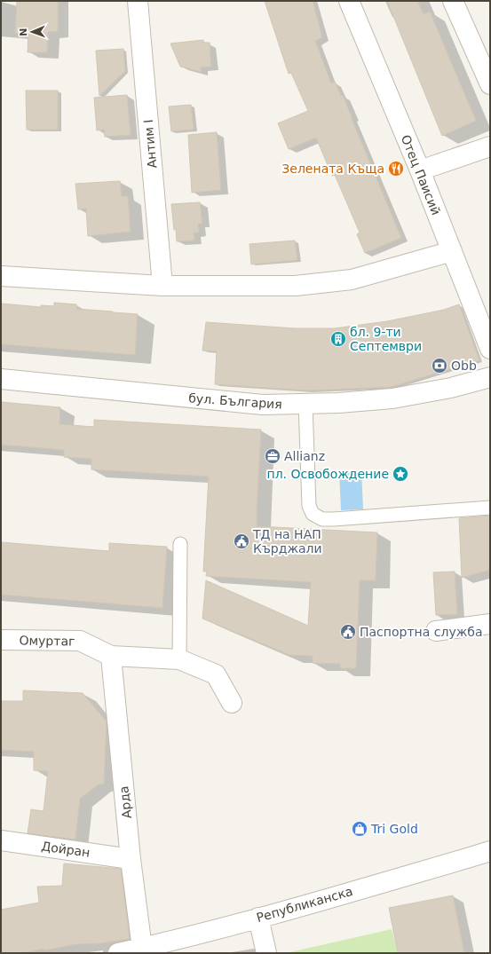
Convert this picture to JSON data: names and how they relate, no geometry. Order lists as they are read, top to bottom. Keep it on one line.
{"streets":{"street":["Антим I","Отец Паисий","бул. България","Омуртаг","Арда","Дойран","Републиканска"]},"crossings":[["Омуртаг","Арда"],["Арда","Дойран"],["Арда","Републиканска"]],"places":{"restaurant":["Зелената Къща"],"building":["бл. 9-ти Септември"],"bank":["Obb"],"office":["Allianz"],"place":["пл. Освобождение"],"public building":["ТД на НАП Кърджали","Паспортна служба"],"shop":["Tri Gold"]},"north":"left"}
